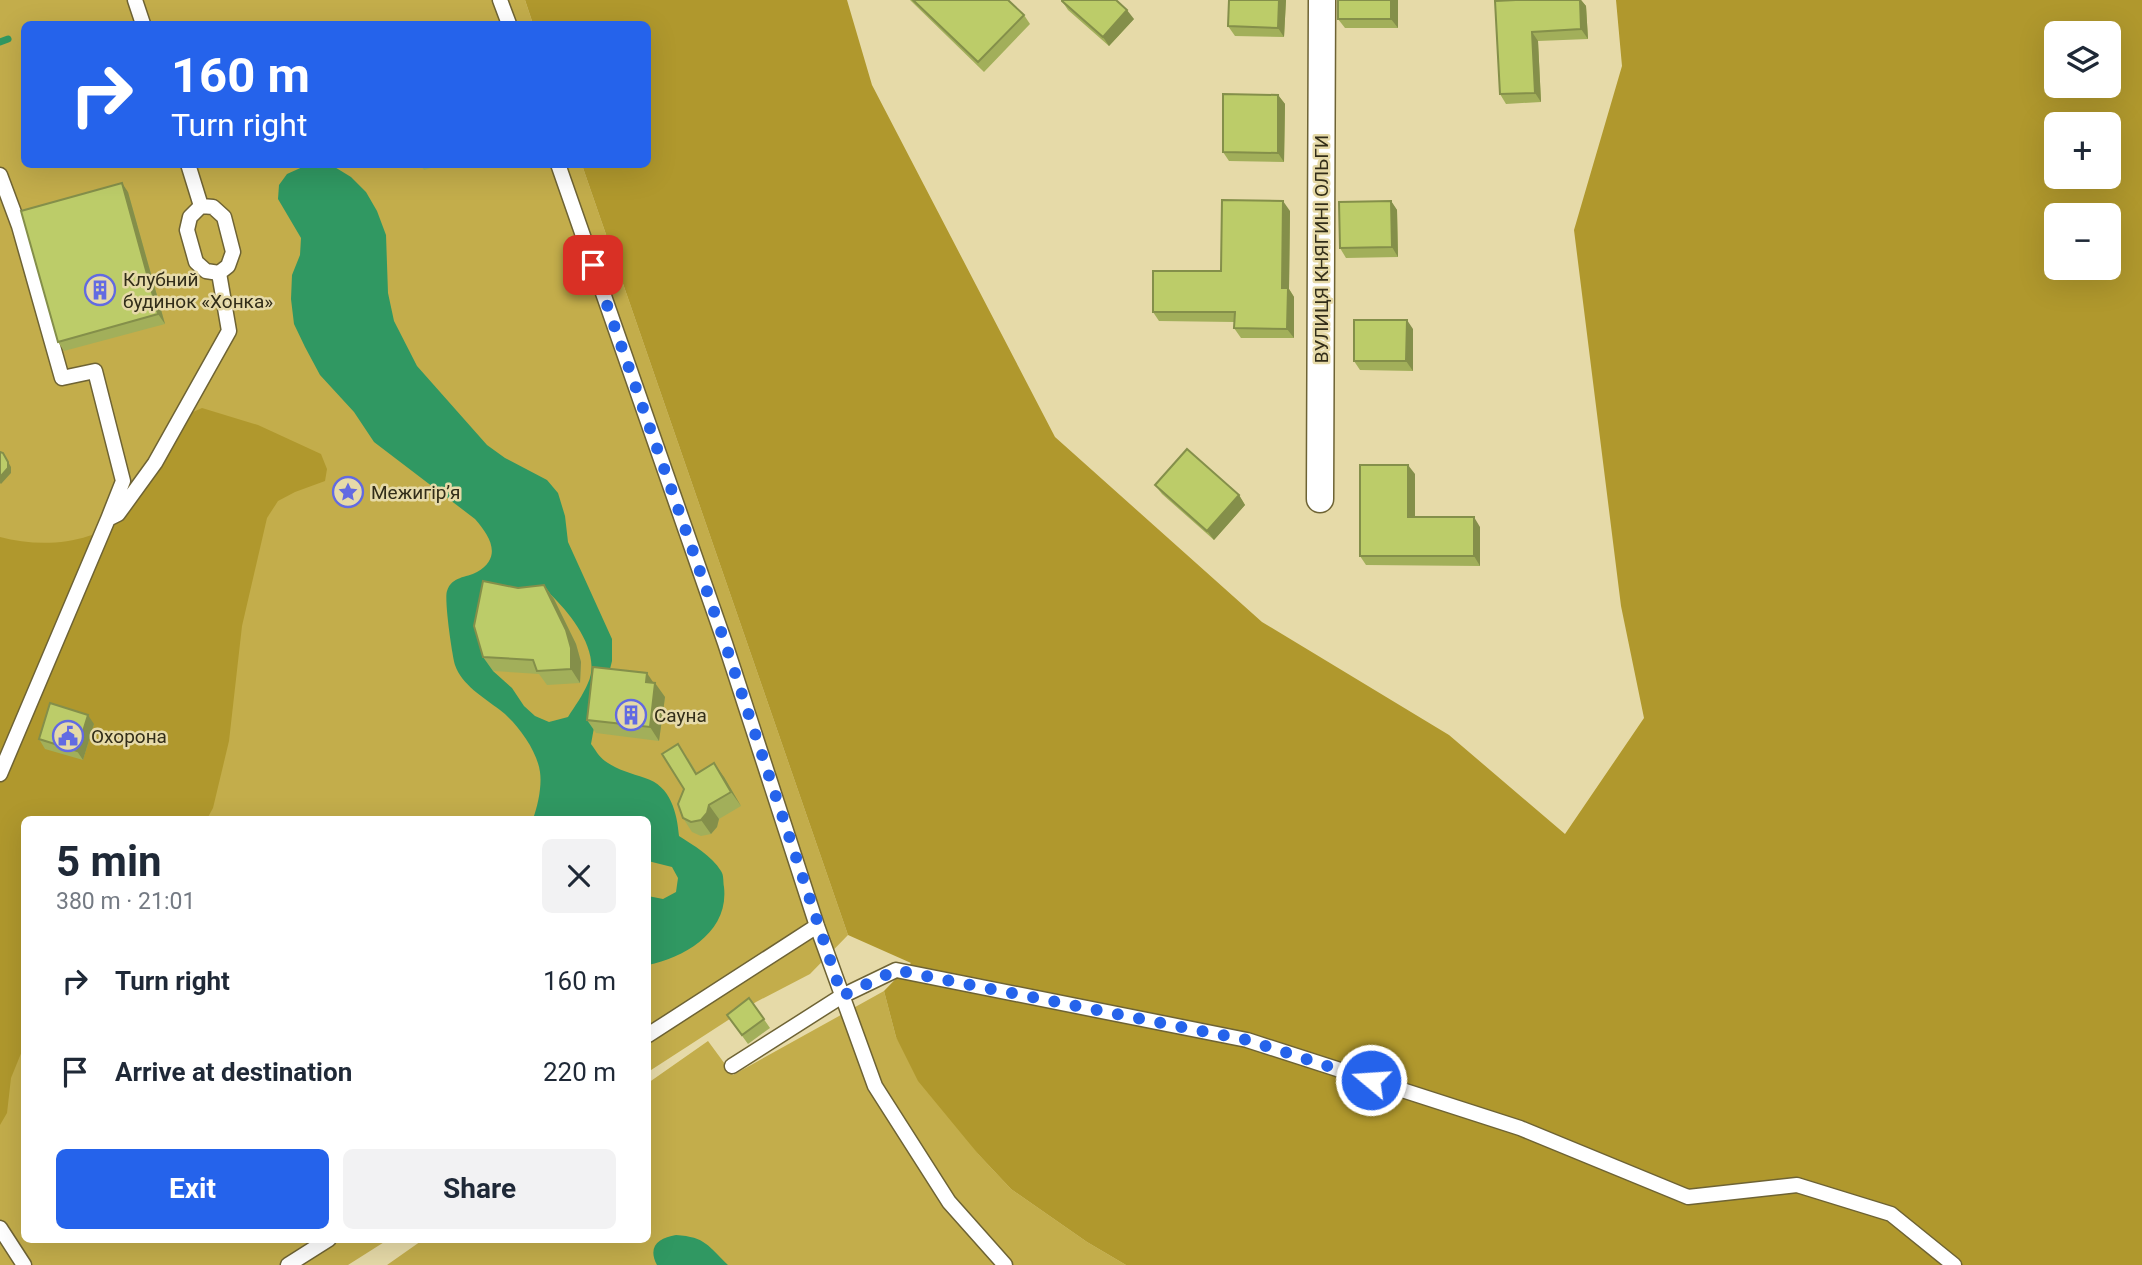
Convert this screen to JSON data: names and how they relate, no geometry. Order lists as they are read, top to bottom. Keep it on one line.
{"streets":{"street":["ВУЛИЦЯ КНЯГИНІ ОЛЬГИ"]},"places":{"building":["Клубний будинок «Хонка»","Сауна"],"place":["Межигір’я"],"public building":["Охорона"]},"page":{"map_buttons":["+","−"],"turn":["160 m","Turn right"],"heading":["5 min","380 m · 21:01"],"list":[{"name":"Turn right","value":"160 m"},{"name":"Arrive at destination","value":"220 m"}],"buttons":["Exit","Share"]}}
